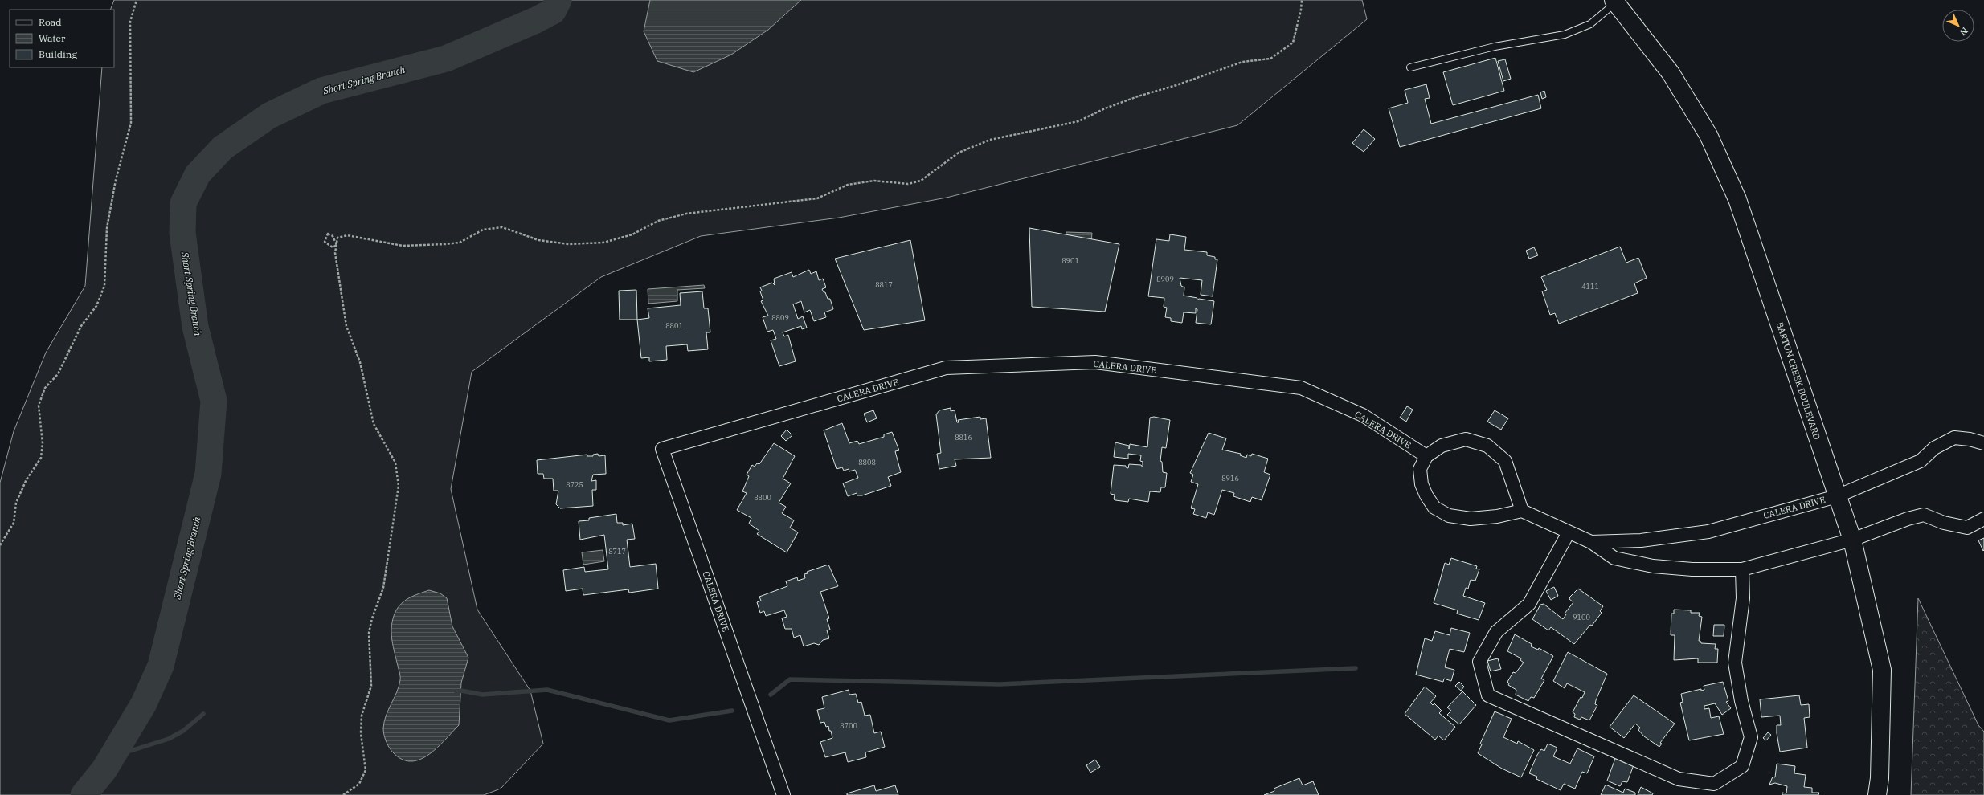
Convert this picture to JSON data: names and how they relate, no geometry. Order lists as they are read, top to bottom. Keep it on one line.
{"streets":{"street":["CALERA DRIVE","BARTON CREEK BOULEVARD"]},"crossings":[["CALERA DRIVE","BARTON CREEK BOULEVARD"]],"water":["Short Spring Branch"],"house_numbers":["8901","8909","8817","4111","8809","8801","8816","8808","8916","8725","8800","8717","9100","8700"],"legend":["Road","Water","Building"],"north":"bottom right"}
